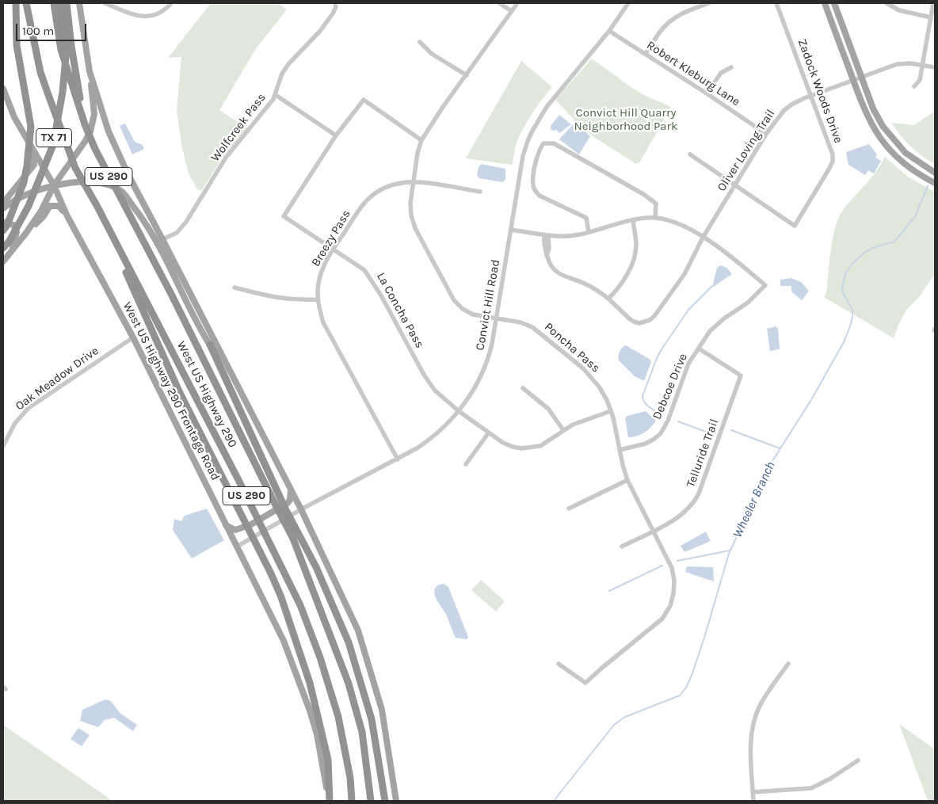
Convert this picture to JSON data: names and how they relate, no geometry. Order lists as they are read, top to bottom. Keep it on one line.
{"streets":{"highway":["TX 71","US 290","West US Highway 290"],"main road":["West US Highway 290 Frontage Road"],"street":["Robert Kleburg Lane","Zadock Woods Drive","Wolfcreek Pass","Oliver Loving Trail","Breezy Pass","Convict Hill Road","La Concha Pass","Poncha Pass","Oak Meadow Drive","Debcoe Drive","Telluride Trail"]},"crossings":[["Robert Kleburg Lane","Oliver Loving Trail"],["Robert Kleburg Lane","Convict Hill Road"],["Zadock Woods Drive","Oliver Loving Trail"],["Oliver Loving Trail","Debcoe Drive"],["US 290","West US Highway 290 Frontage Road"],["US 290","West US Highway 290"],["Breezy Pass","Convict Hill Road"],["Breezy Pass","La Concha Pass"],["Breezy Pass","Poncha Pass"],["Convict Hill Road","La Concha Pass"],["Convict Hill Road","Poncha Pass"],["Convict Hill Road","West US Highway 290 Frontage Road"],["La Concha Pass","Poncha Pass"],["Poncha Pass","Debcoe Drive"],["Poncha Pass","Telluride Trail"],["Oak Meadow Drive","West US Highway 290 Frontage Road"],["Debcoe Drive","Telluride Trail"]],"water":["Wheeler Branch"],"parks":["Convict Hill Quarry Neighborhood Park"],"scale_bar":"100 m"}
